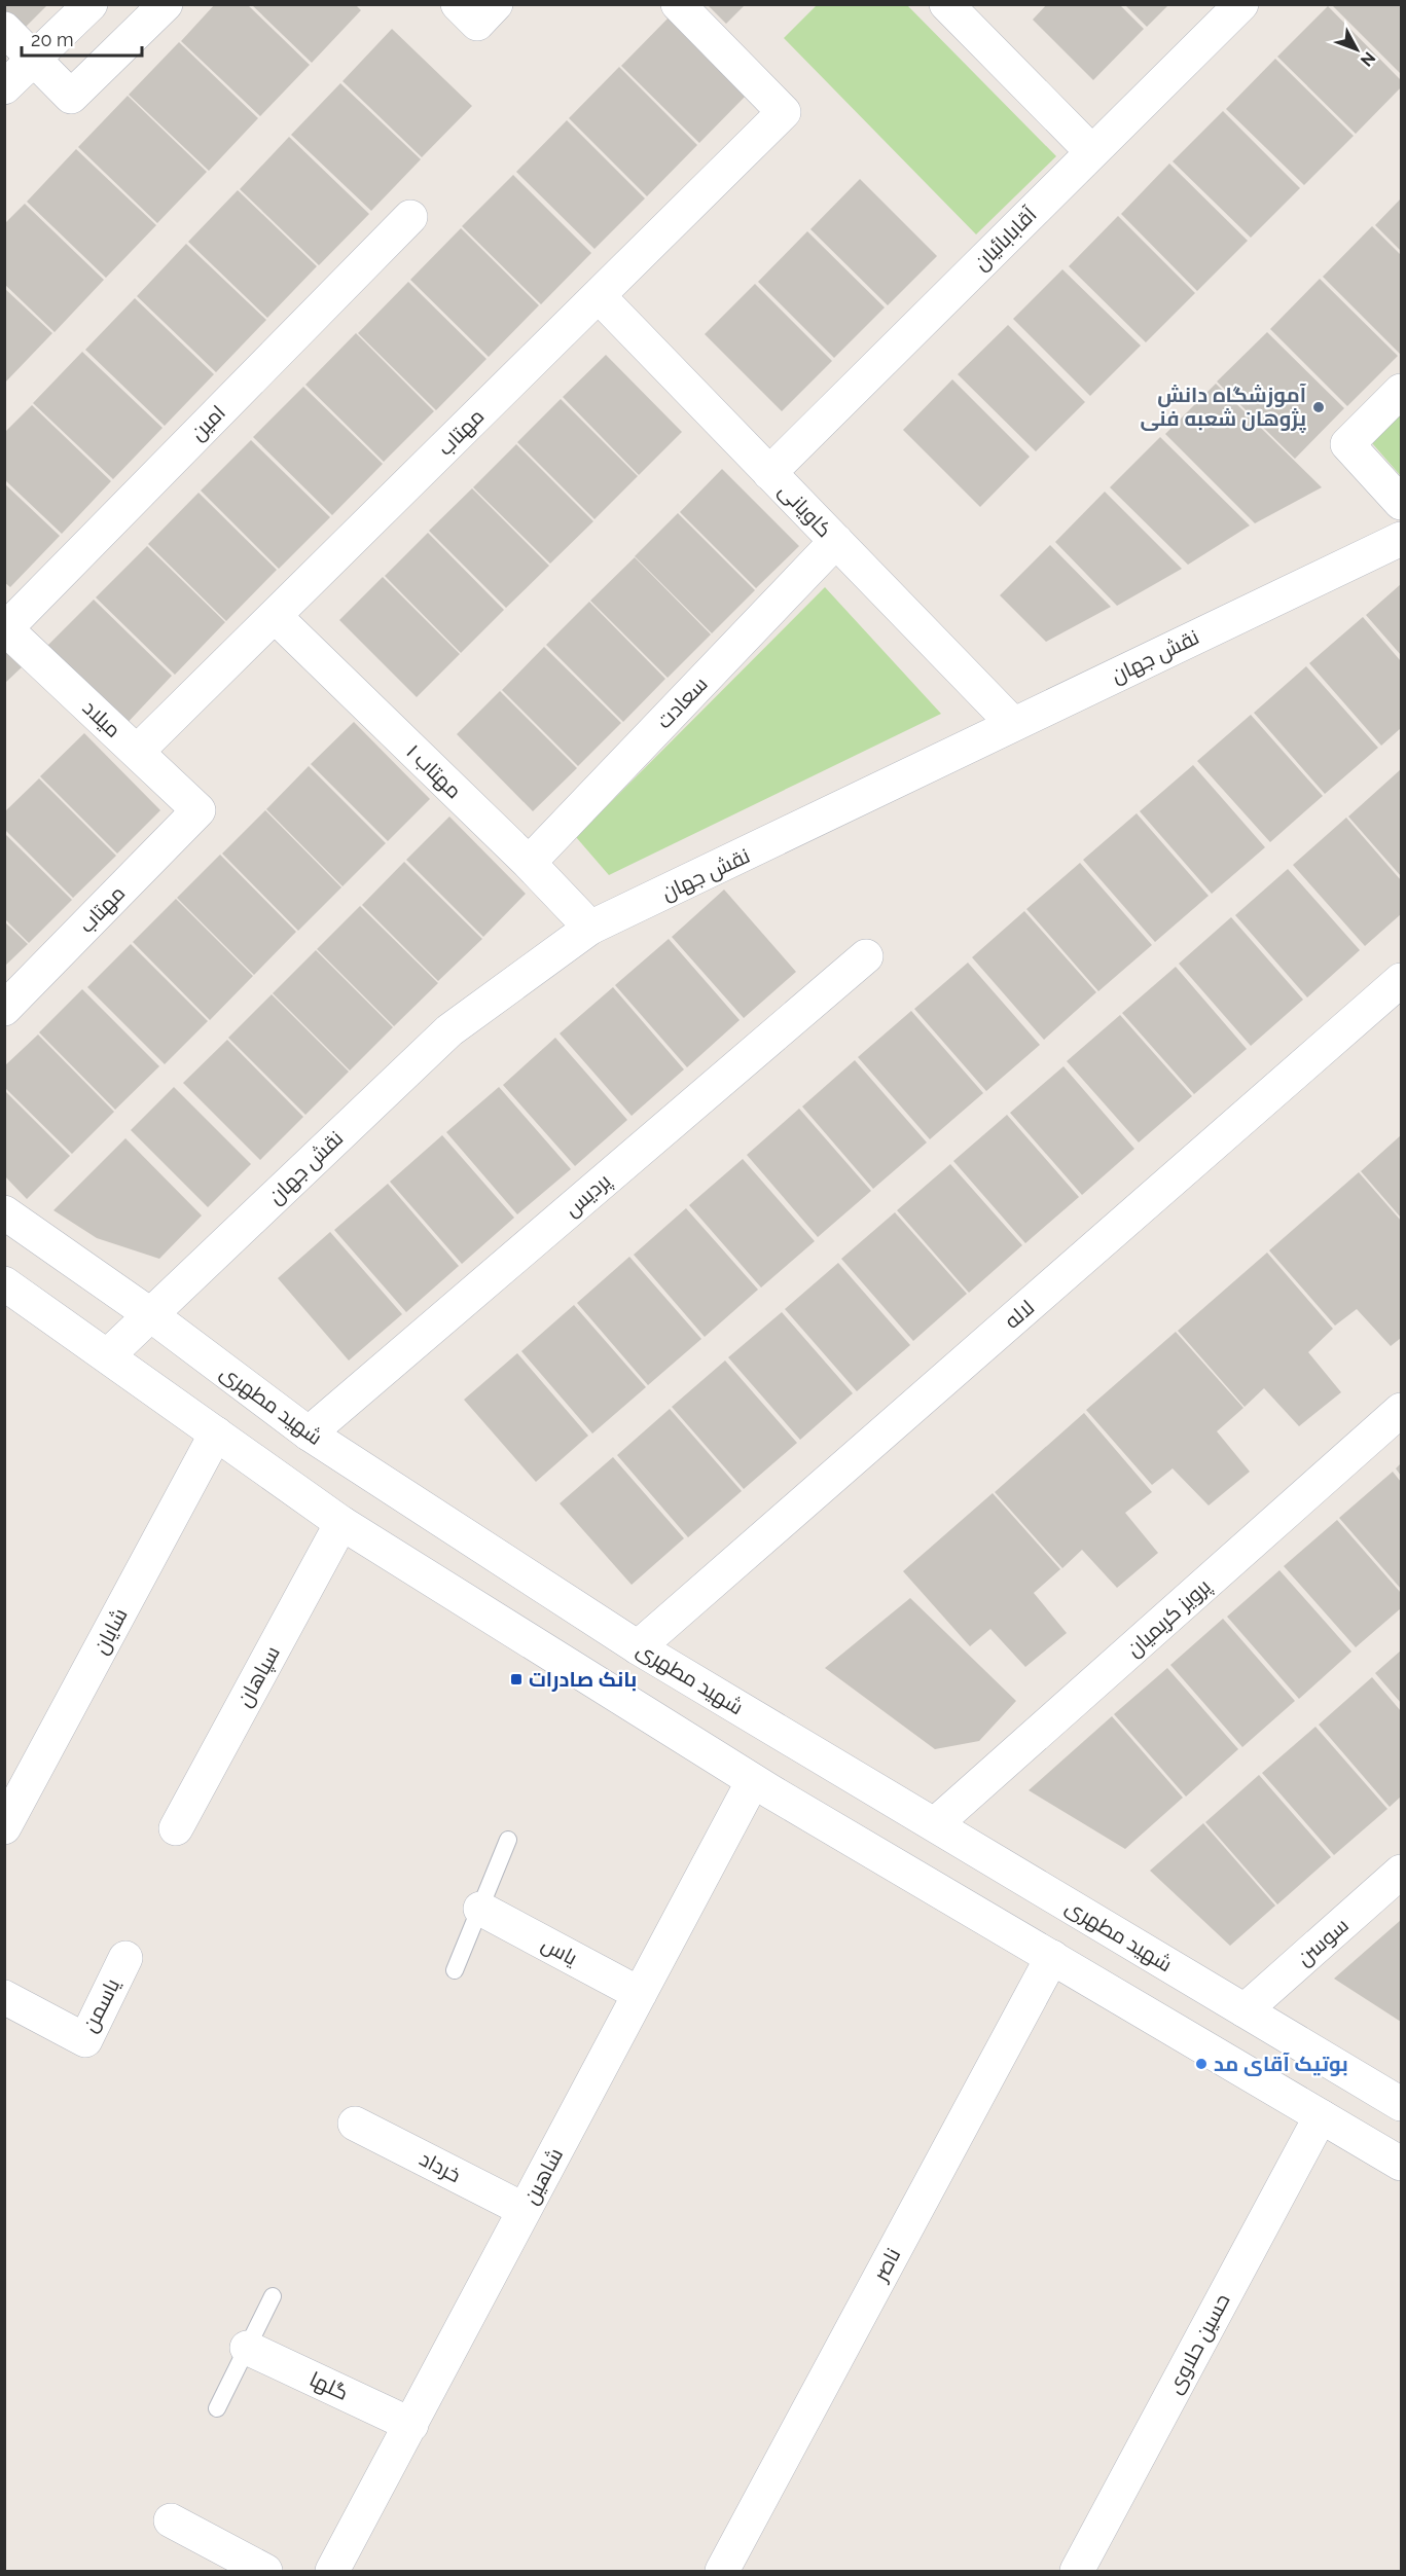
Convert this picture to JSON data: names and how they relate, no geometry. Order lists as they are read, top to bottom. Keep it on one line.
{"streets":{"street":["آقابابائیان","امین","مهتاب","کاویانی","نقش جهان","سعادت","میلاد","مهتاب ۱","پردیس","لاله","شهید مطهری","پرویز کریمیان","شایان","سپاهان","سوسن","یاس","یاسمن","خرداد","شاهین","ناصر","حسین حلاوی","گلها"]},"crossings":[["آقابابائیان","کاویانی"],["امین","میلاد"],["مهتاب","کاویانی"],["مهتاب","میلاد"],["مهتاب","مهتاب ۱"],["کاویانی","نقش جهان"],["کاویانی","سعادت"],["نقش جهان","مهتاب ۱"],["نقش جهان","شهید مطهری"],["سعادت","مهتاب ۱"],["پردیس","شهید مطهری"],["لاله","شهید مطهری"],["شهید مطهری","پرویز کریمیان"],["شهید مطهری","سوسن"],["یاس","شاهین"],["خرداد","شاهین"],["شاهین","گلها"]],"places":{"other":["آموزشگاه دانش پژوهان شعبه فنی","بوتیک آقای مد"],"transit":["بانک صادرات"]},"scale_bar":"20 m","north":"bottom right"}
